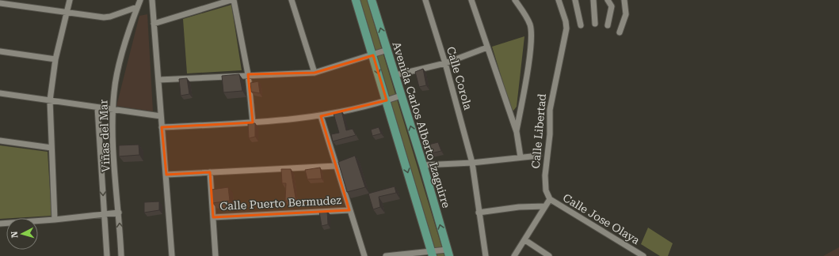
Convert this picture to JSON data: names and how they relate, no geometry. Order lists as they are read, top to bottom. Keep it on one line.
{"streets":{"main road":["Avenida Carlos Alberto Izaguirre"],"street":["Calle Corola","Calle Libertad","Viñas del Mar","Calle Puerto Bermudez","Calle Jose Olaya"]},"crossings":[["Calle Libertad","Calle Jose Olaya"]],"north":"left"}
